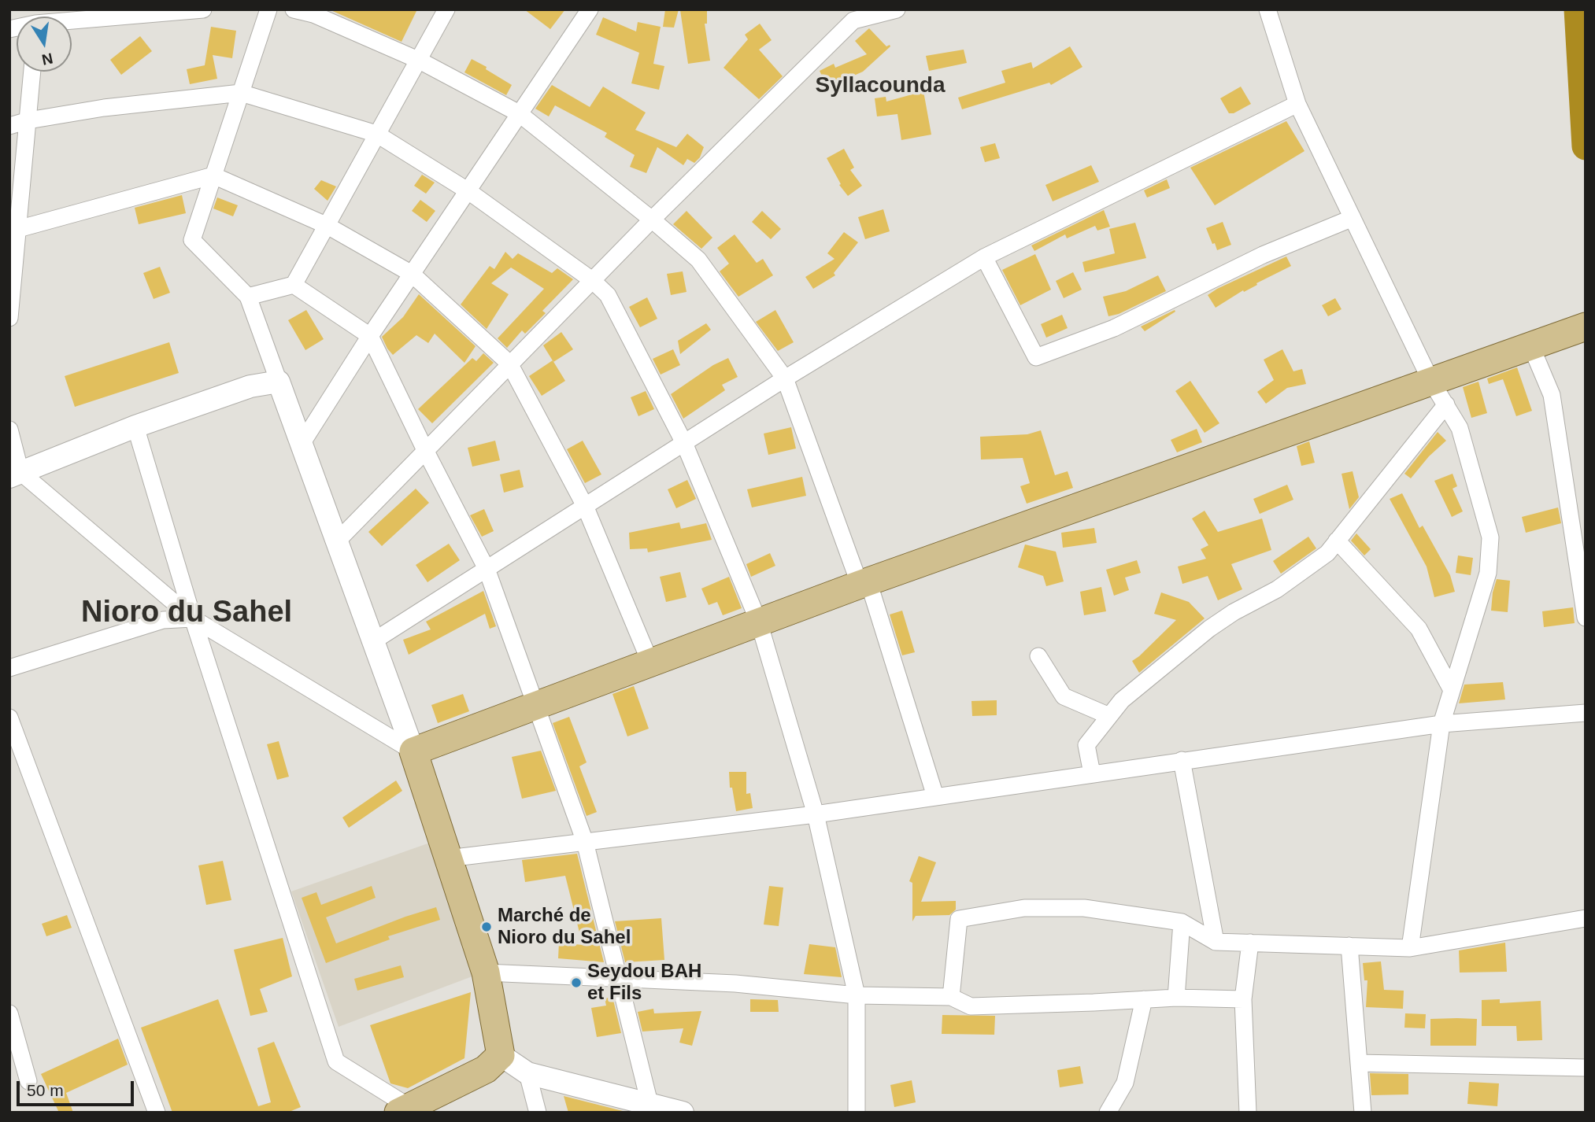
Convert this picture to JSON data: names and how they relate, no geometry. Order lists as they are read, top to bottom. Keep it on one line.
{"districts":["Syllacounda","Nioro du Sahel"],"places":["Marché de Nioro du Sahel","Seydou BAH et Fils"],"scale_bar":"50 m","north":"bottom"}
